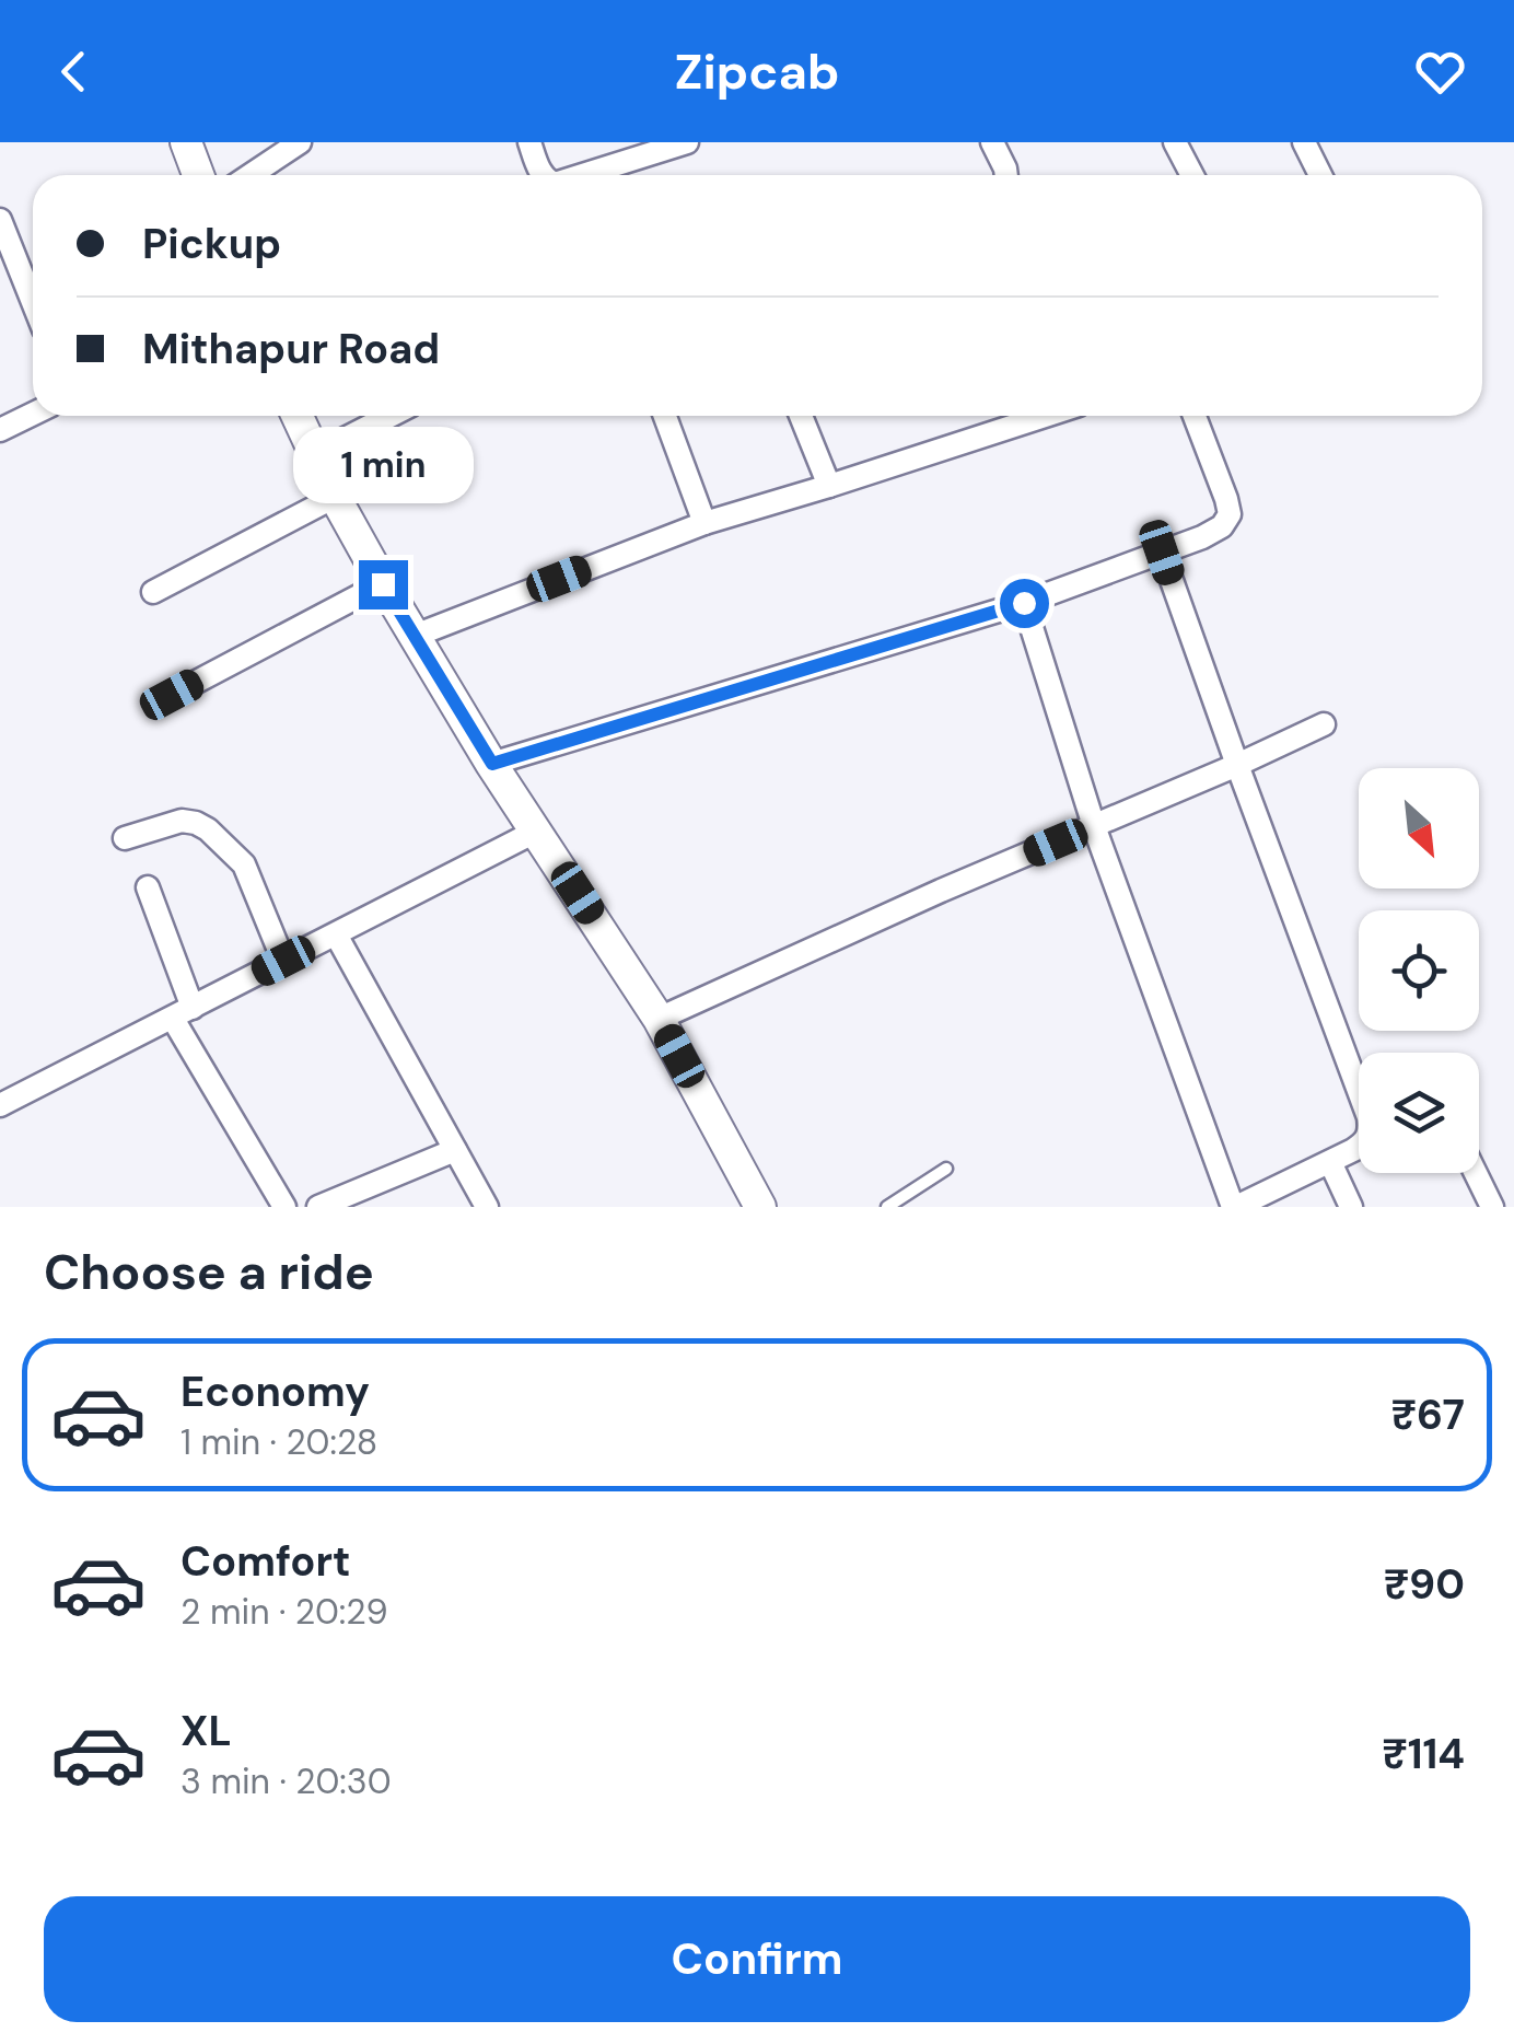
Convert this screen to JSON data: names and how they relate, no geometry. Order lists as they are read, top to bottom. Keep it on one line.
{"north":"bottom right","page":{"header":"Zipcab","banner":["Pickup","Mithapur Road"],"bubble":"1 min","heading":"Choose a ride","list":[{"name":"Economy","note":"1 min · 20:28","value":"₹67"},{"name":"Comfort","note":"2 min · 20:29","value":"₹90"},{"name":"XL","note":"3 min · 20:30","value":"₹114"}],"buttons":"Confirm"}}
